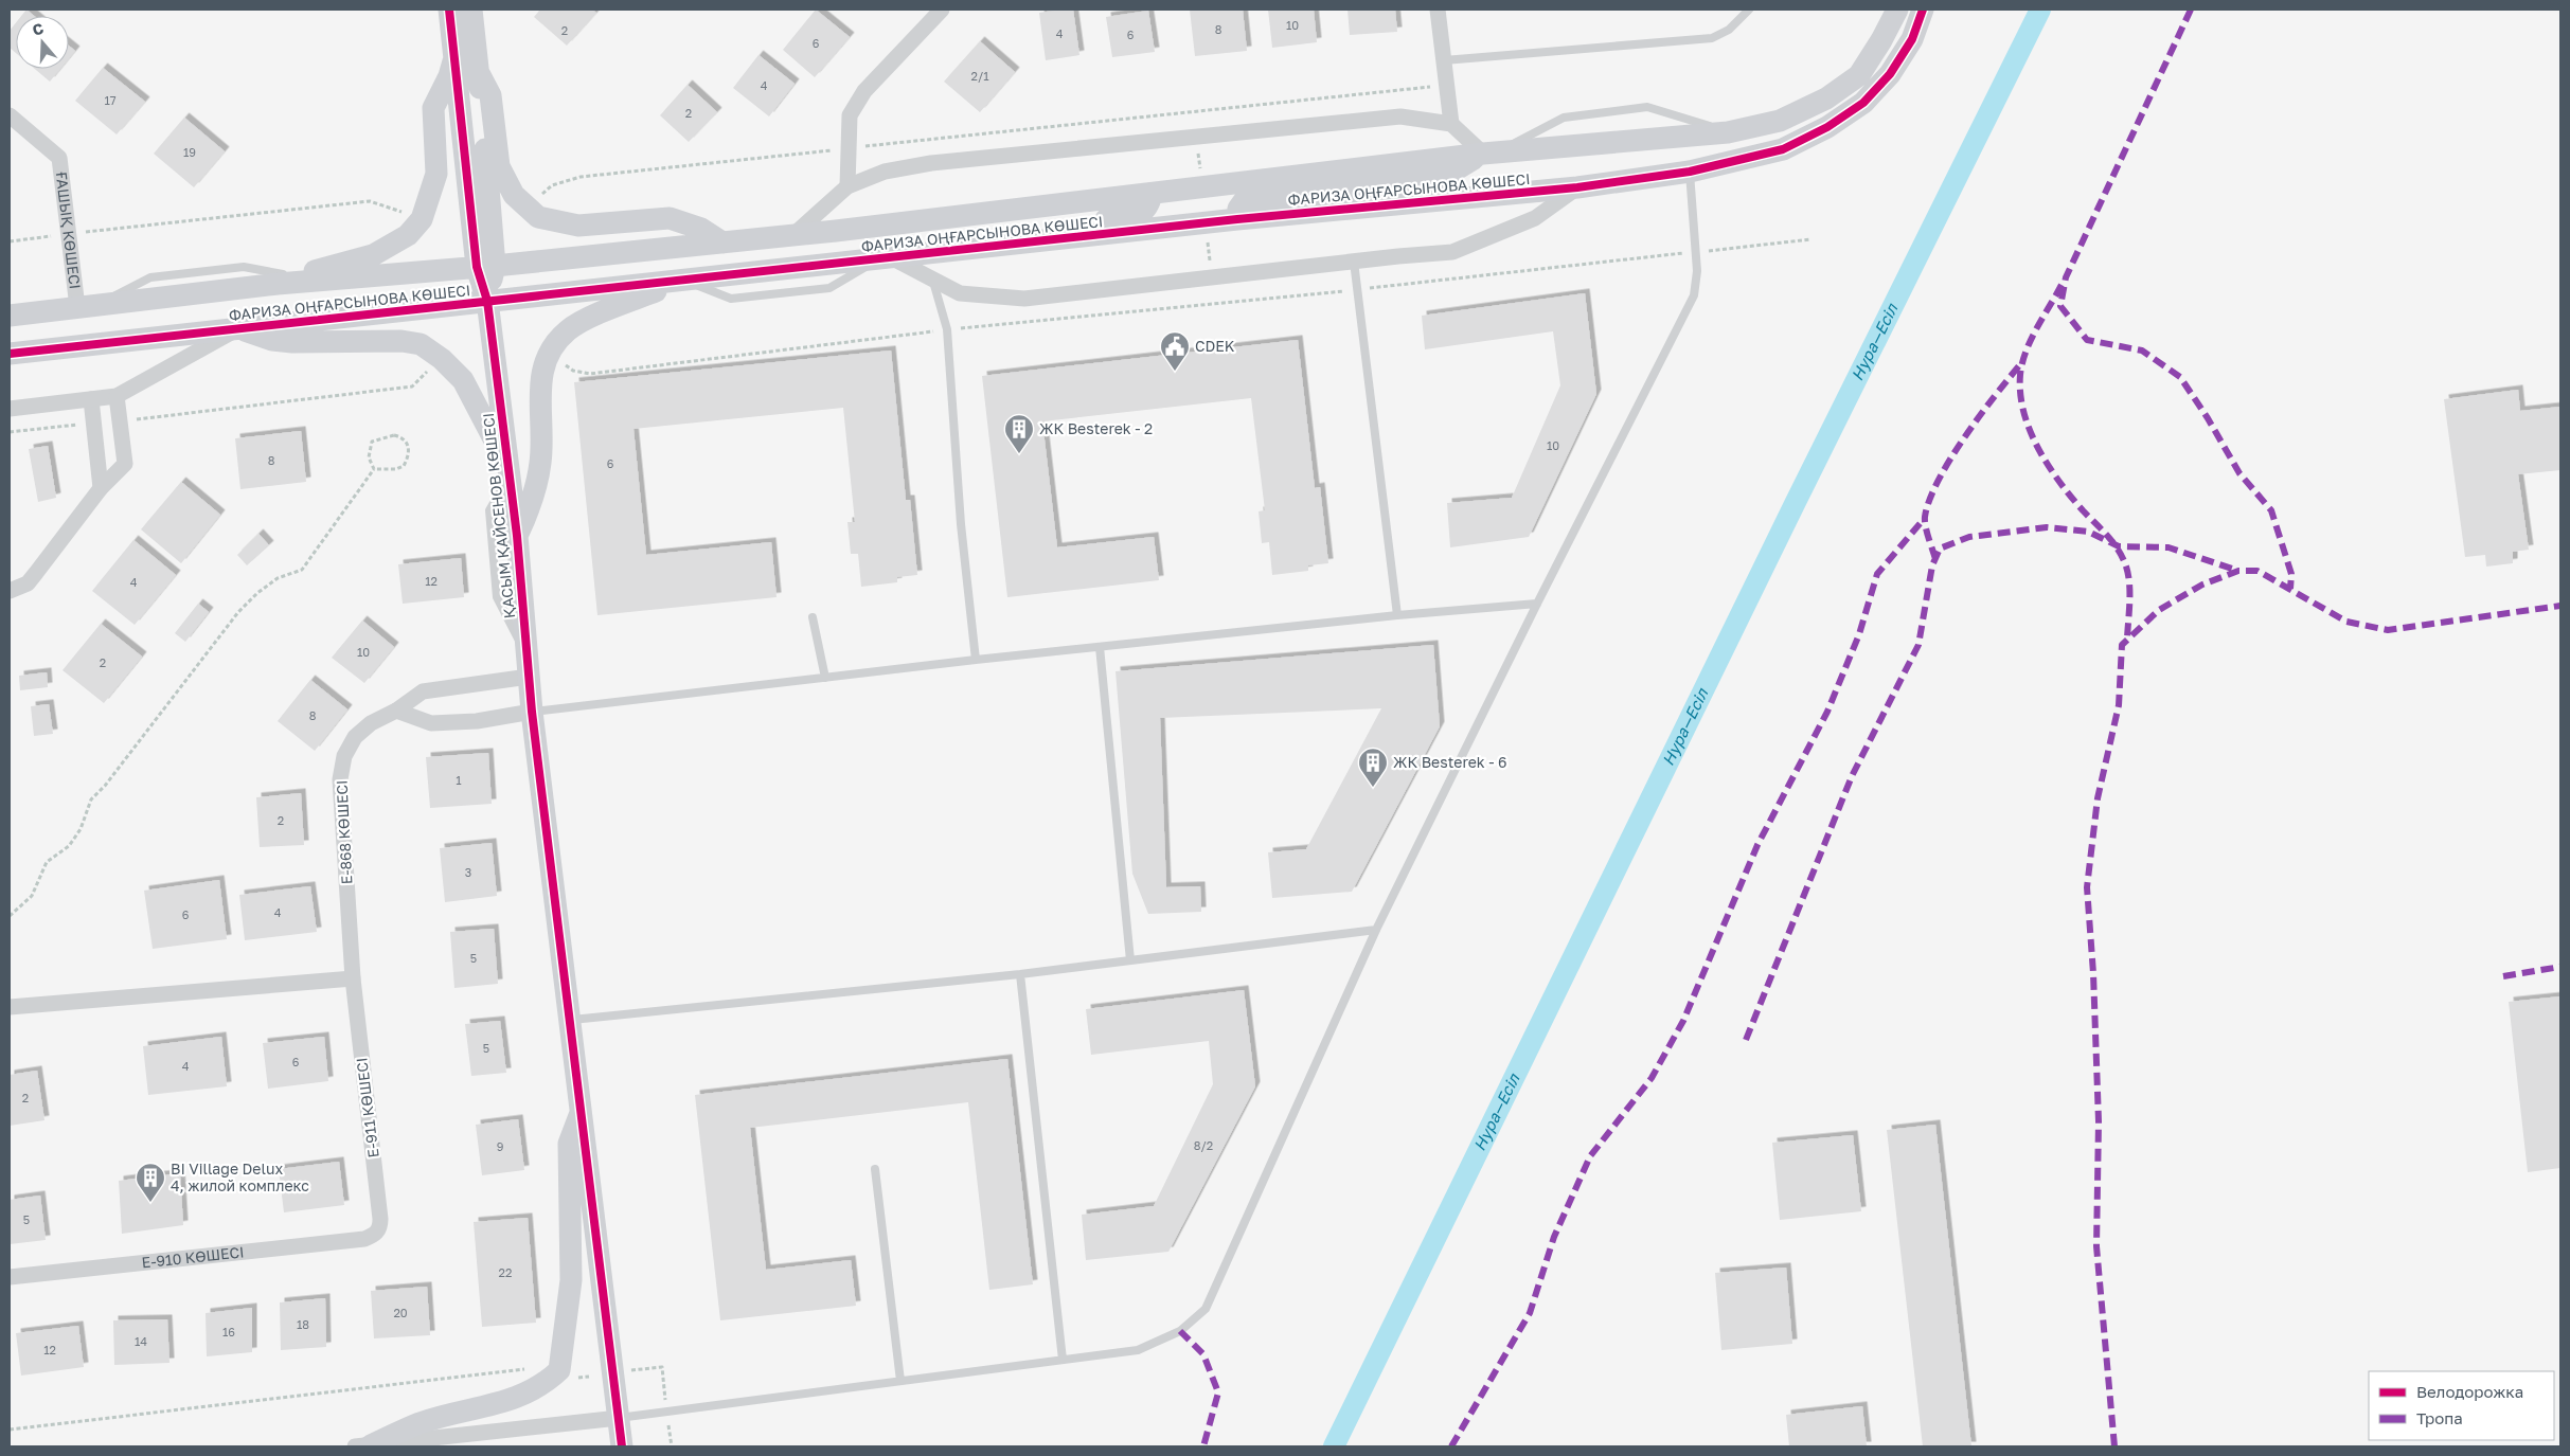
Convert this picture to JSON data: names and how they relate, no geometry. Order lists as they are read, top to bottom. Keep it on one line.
{"streets":{"street":["ФАРИЗА ОҢҒАРСЫНОВА КӨШЕСІ","ҒАШЫҚ КӨШЕСІ","ҚАСЫМ ҚАЙСЕНОВ КӨШЕСІ","Е-868 КӨШЕСІ","Е-911 КӨШЕСІ","Е-910 КӨШЕСІ"]},"crossings":[["ФАРИЗА ОҢҒАРСЫНОВА КӨШЕСІ","ҒАШЫҚ КӨШЕСІ"],["ФАРИЗА ОҢҒАРСЫНОВА КӨШЕСІ","ҚАСЫМ ҚАЙСЕНОВ КӨШЕСІ"],["ҚАСЫМ ҚАЙСЕНОВ КӨШЕСІ","Е-868 КӨШЕСІ"],["Е-868 КӨШЕСІ","Е-911 КӨШЕСІ"],["Е-911 КӨШЕСІ","Е-910 КӨШЕСІ"]],"water":["Нура—Есіл"],"places":{"public building":["CDEK"],"building":["ЖК Besterek - 2","ЖК Besterek - 6","BI Village Delux 4, жилой комплекс"]},"house_numbers":["10","8","2","4","6","6","2/1","4","17","2","19","10","8","6","12","4","10","2","8","1","2","3","4","6","5","5","6","4","2","8/2","9","5","22","20","18","16","14","12"],"legend":["Велодорожка","Тропа"],"north":"top"}
